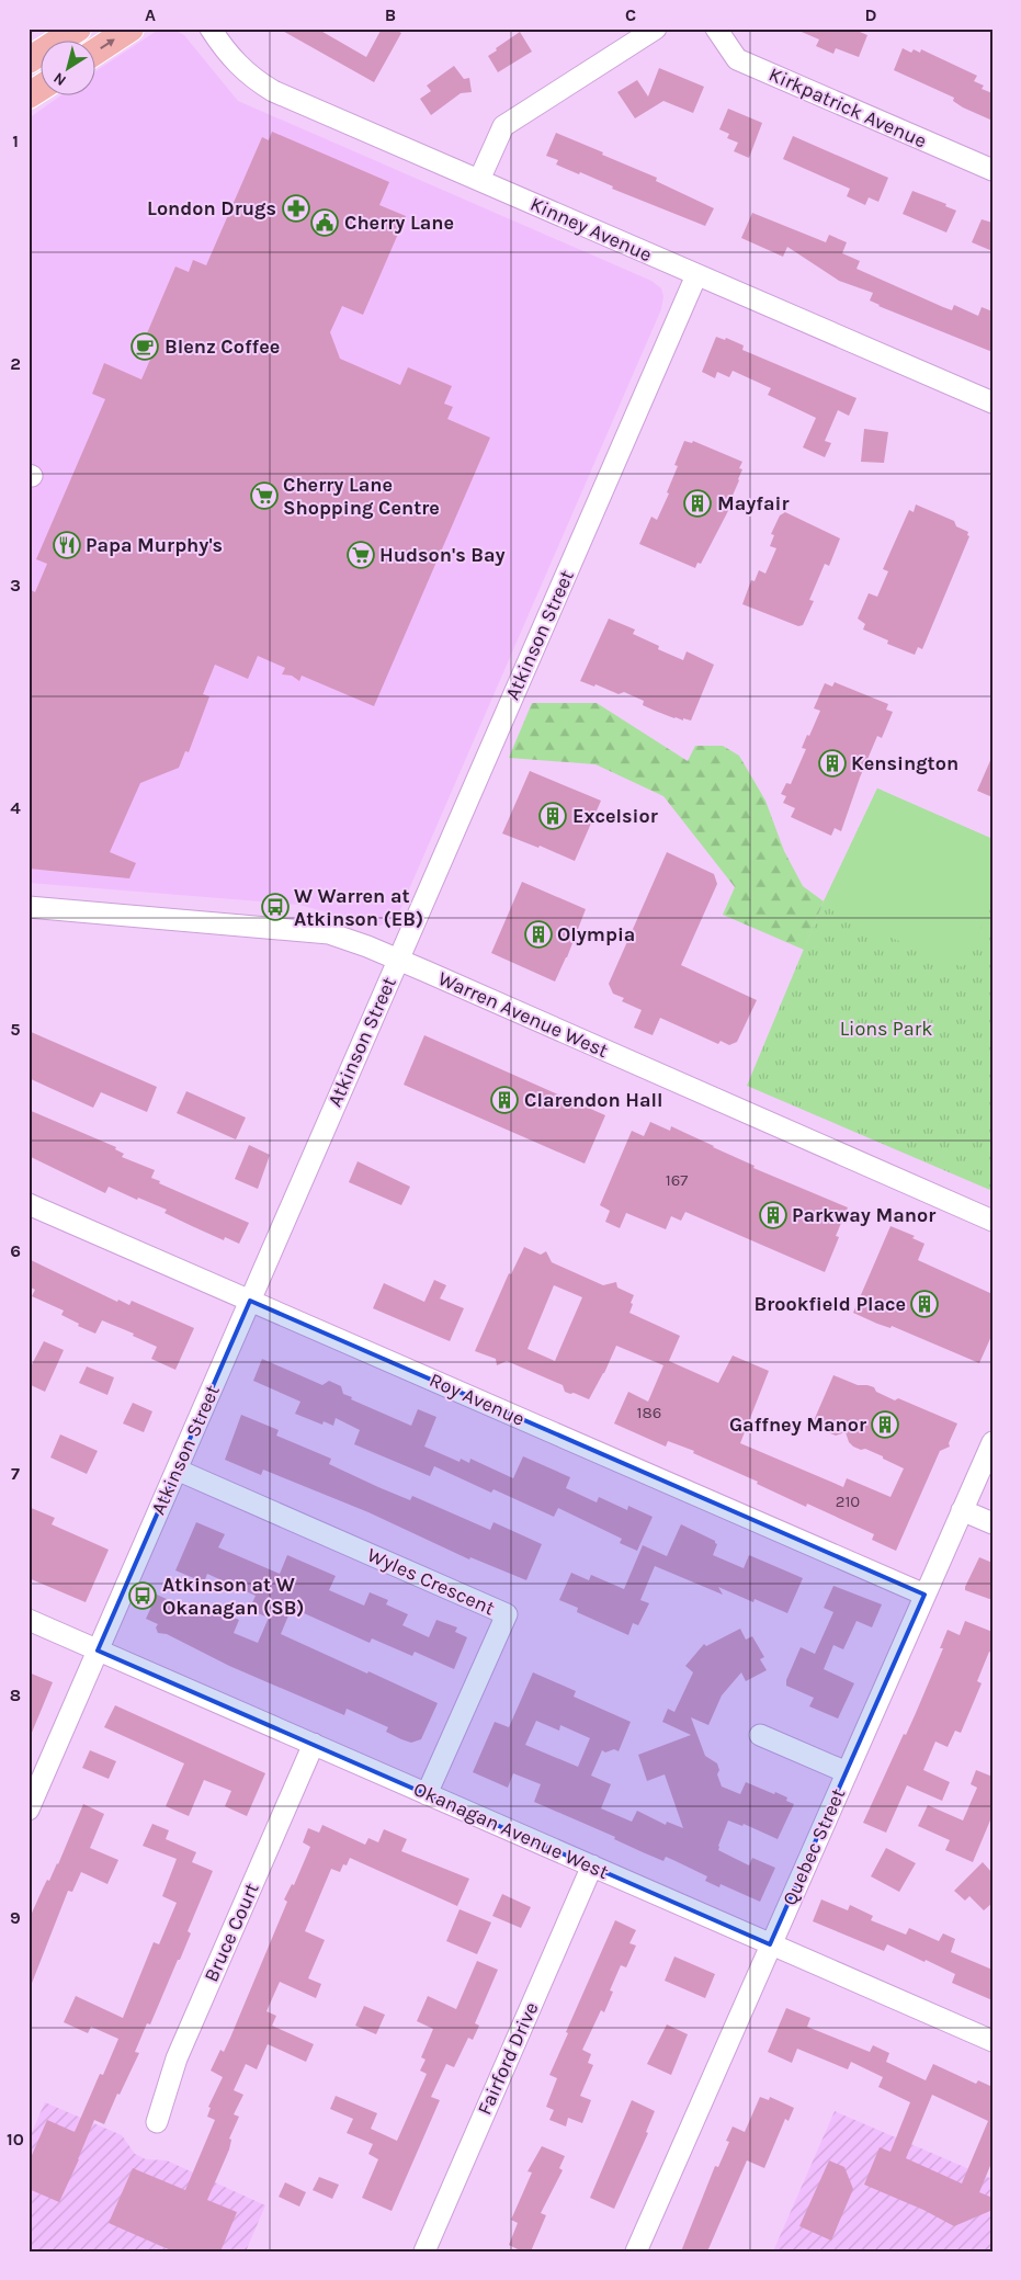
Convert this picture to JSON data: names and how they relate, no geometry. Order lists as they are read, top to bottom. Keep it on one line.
{"streets":{"street":["Kirkpatrick Avenue","Kinney Avenue","Atkinson Street","Warren Avenue West","Roy Avenue","Wyles Crescent","Okanagan Avenue West","Quebec Street","Bruce Court","Fairford Drive"]},"crossings":[["Kinney Avenue","Atkinson Street"],["Atkinson Street","Warren Avenue West"],["Atkinson Street","Roy Avenue"],["Atkinson Street","Wyles Crescent"],["Atkinson Street","Okanagan Avenue West"],["Roy Avenue","Quebec Street"],["Wyles Crescent","Okanagan Avenue West"],["Okanagan Avenue West","Quebec Street"],["Okanagan Avenue West","Bruce Court"],["Okanagan Avenue West","Fairford Drive"]],"parks":["Lions Park"],"places":{"pharmacy":["London Drugs"],"public building":["Cherry Lane"],"cafe":["Blenz Coffee"],"supermarket":["Cherry Lane Shopping Centre","Hudson's Bay"],"building":["Mayfair","Kensington","Excelsior","Olympia","Clarendon Hall","Parkway Manor","Brookfield Place","Gaffney Manor"],"restaurant":["Papa Murphy's"],"bus stop":["W Warren at Atkinson (EB)","Atkinson at W Okanagan (SB)"]},"house_numbers":["167","186","210"],"north":"bottom left","grid":{"columns":["A","B","C","D"],"rows":["1","2","3","4","5","6","7","8","9","10"]}}
